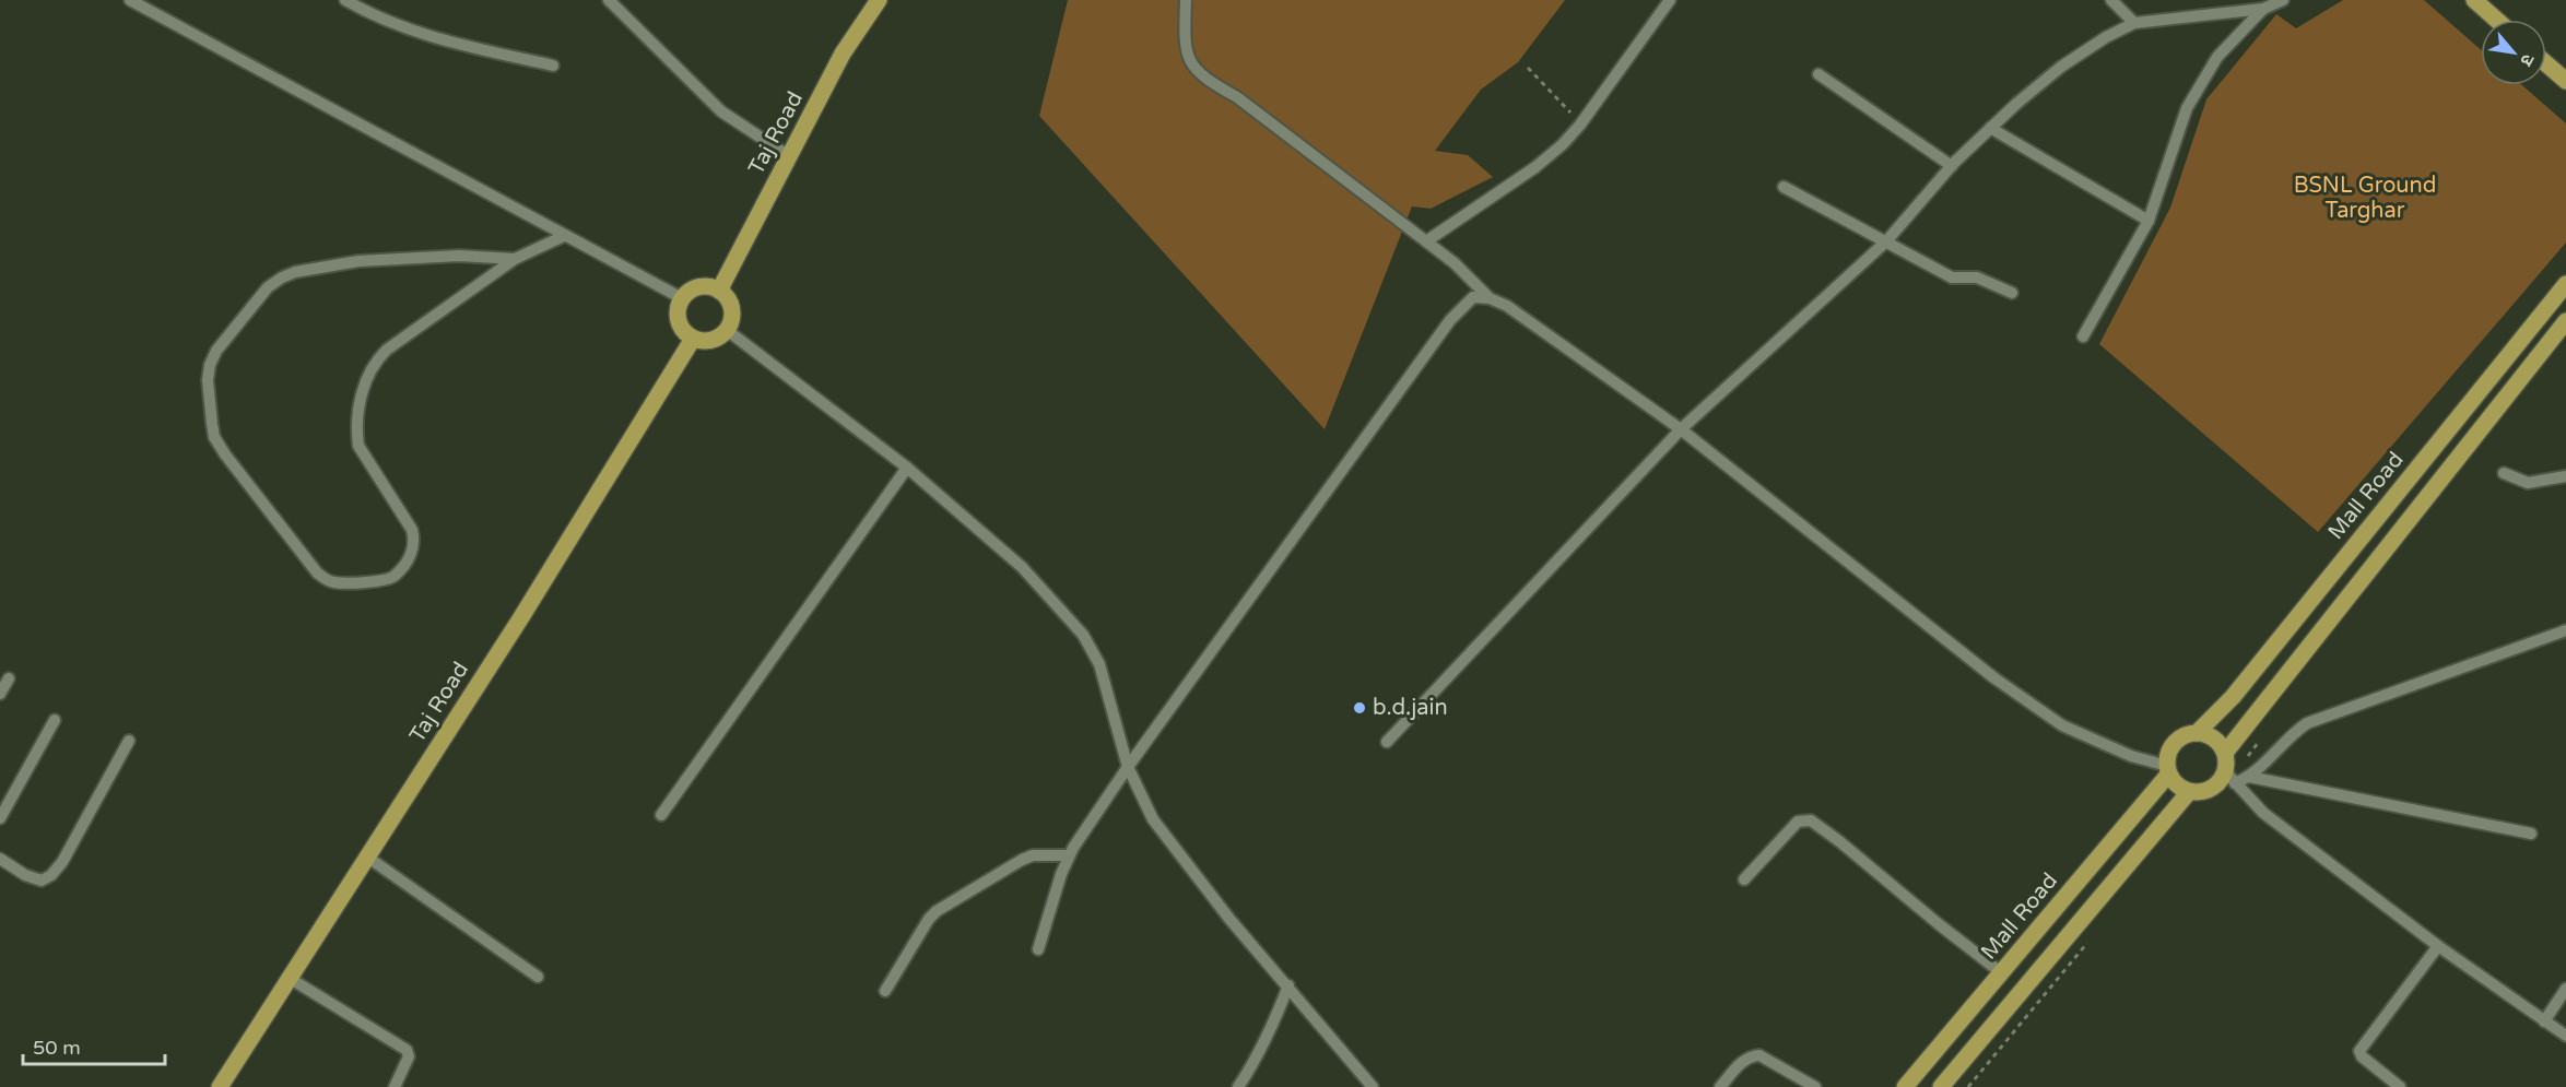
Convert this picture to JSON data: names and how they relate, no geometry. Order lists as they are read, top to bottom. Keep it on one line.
{"streets":{"main road":["Taj Road","Mall Road"]},"parks":["BSNL Ground Targhar"],"places":["b.d.jain"],"scale_bar":"50 m","north":"bottom right"}
